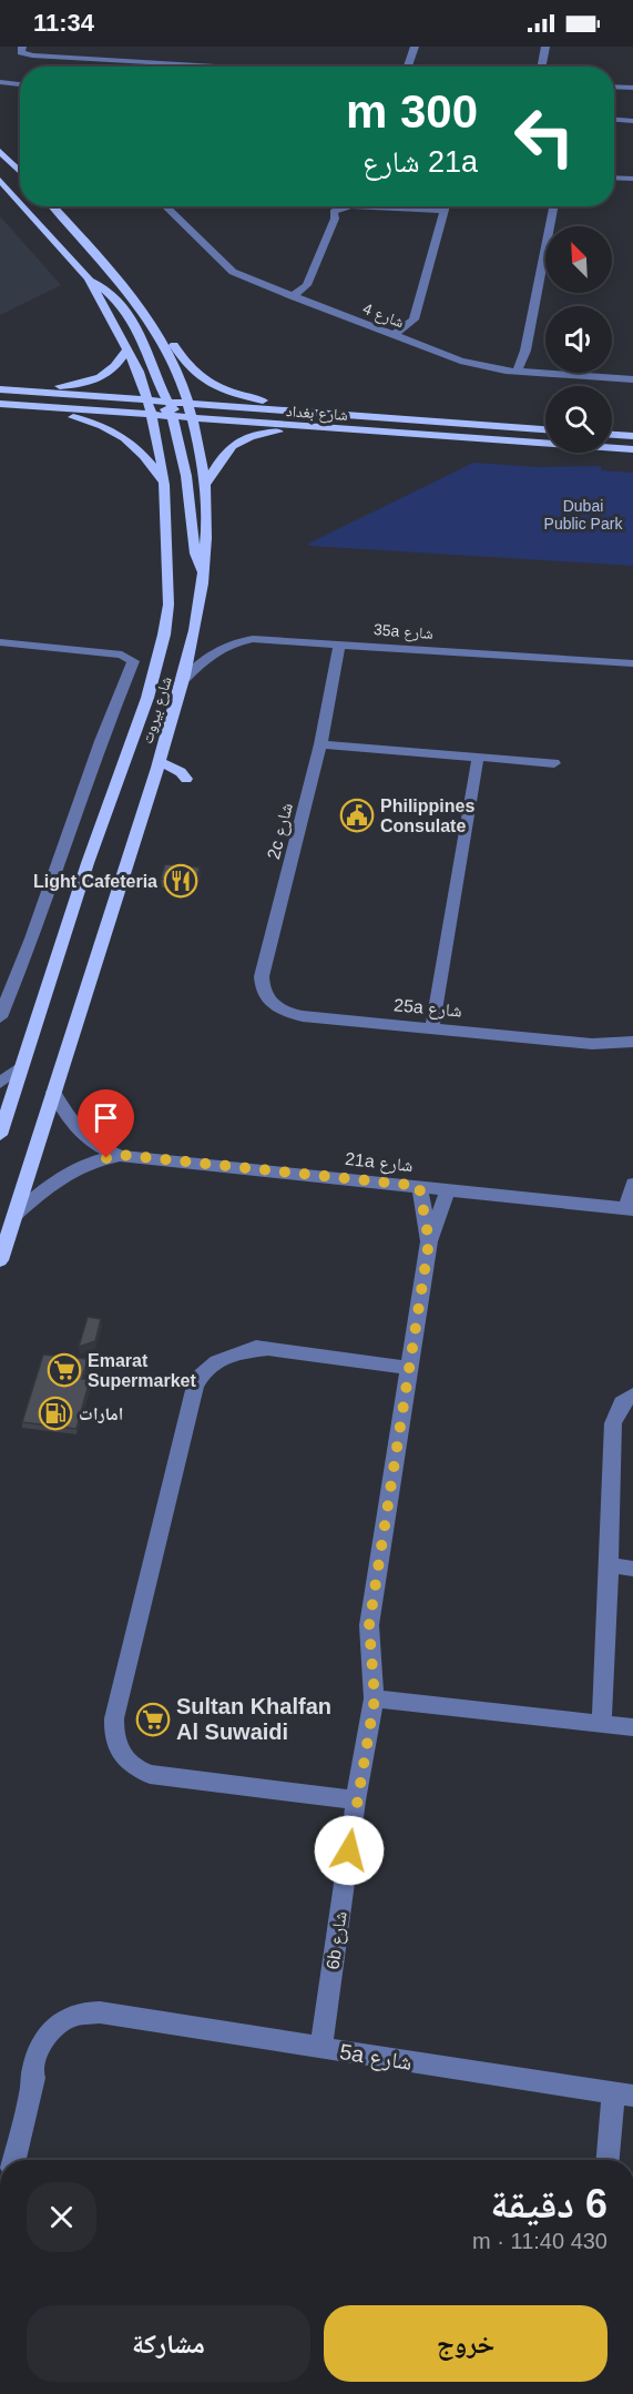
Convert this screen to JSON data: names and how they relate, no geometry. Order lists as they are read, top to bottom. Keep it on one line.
{"streets":{"main road":["شارع بغداد","شارع بيروت"],"street":["شارع 4","35a شارع","2c شارع","25a شارع","21a شارع","6b شارع","5a شارع"]},"crossings":[["شارع بغداد","شارع بيروت"],["35a شارع","شارع بيروت"],["35a شارع","2c شارع"],["شارع بيروت","21a شارع"],["2c شارع","25a شارع"],["21a شارع","6b شارع"],["6b شارع","5a شارع"]],"parks":["Dubai Public Park"],"places":{"public building":["Philippines Consulate"],"restaurant":["Light Cafeteria"],"supermarket":["Emarat Supermarket","Sultan Khalfan Al Suwaidi"],"fuel station":["امارات"]},"north":"top left","page":{"status":"11:34","turn":["300 m","21a شارع"],"heading":["6 دقيقة","430 m · 11:40"],"buttons":["خروج","مشاركة"]}}
